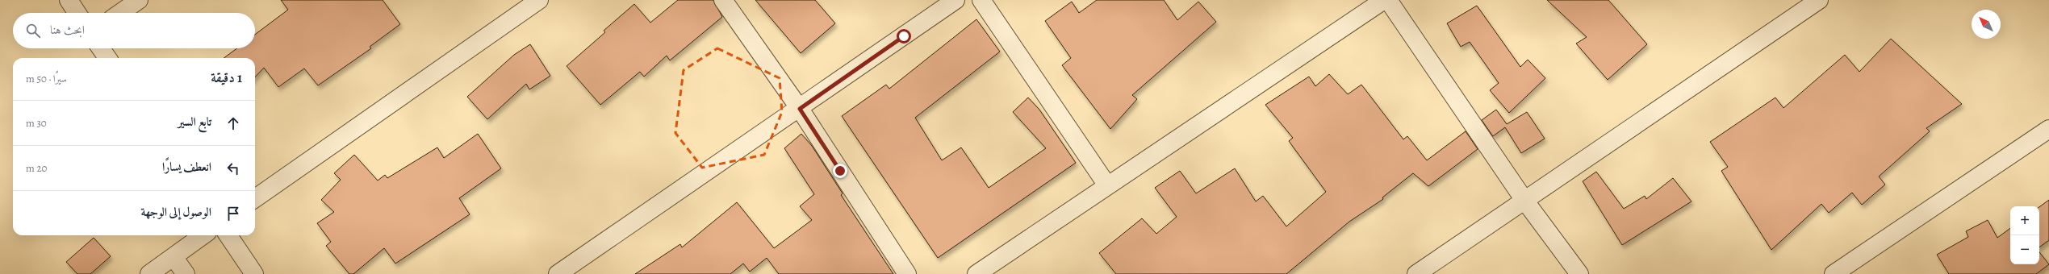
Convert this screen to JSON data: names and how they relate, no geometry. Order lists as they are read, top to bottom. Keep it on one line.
{"north":"top left","page":{"search":"ابحث هنا","heading":["1 دقيقة","سيرًا · 50 m"],"list":[["تابع السير","30 m"],["انعطف يسارًا","20 m"],"الوصول إلى الوجهة"],"map_buttons":["+","−"]}}
